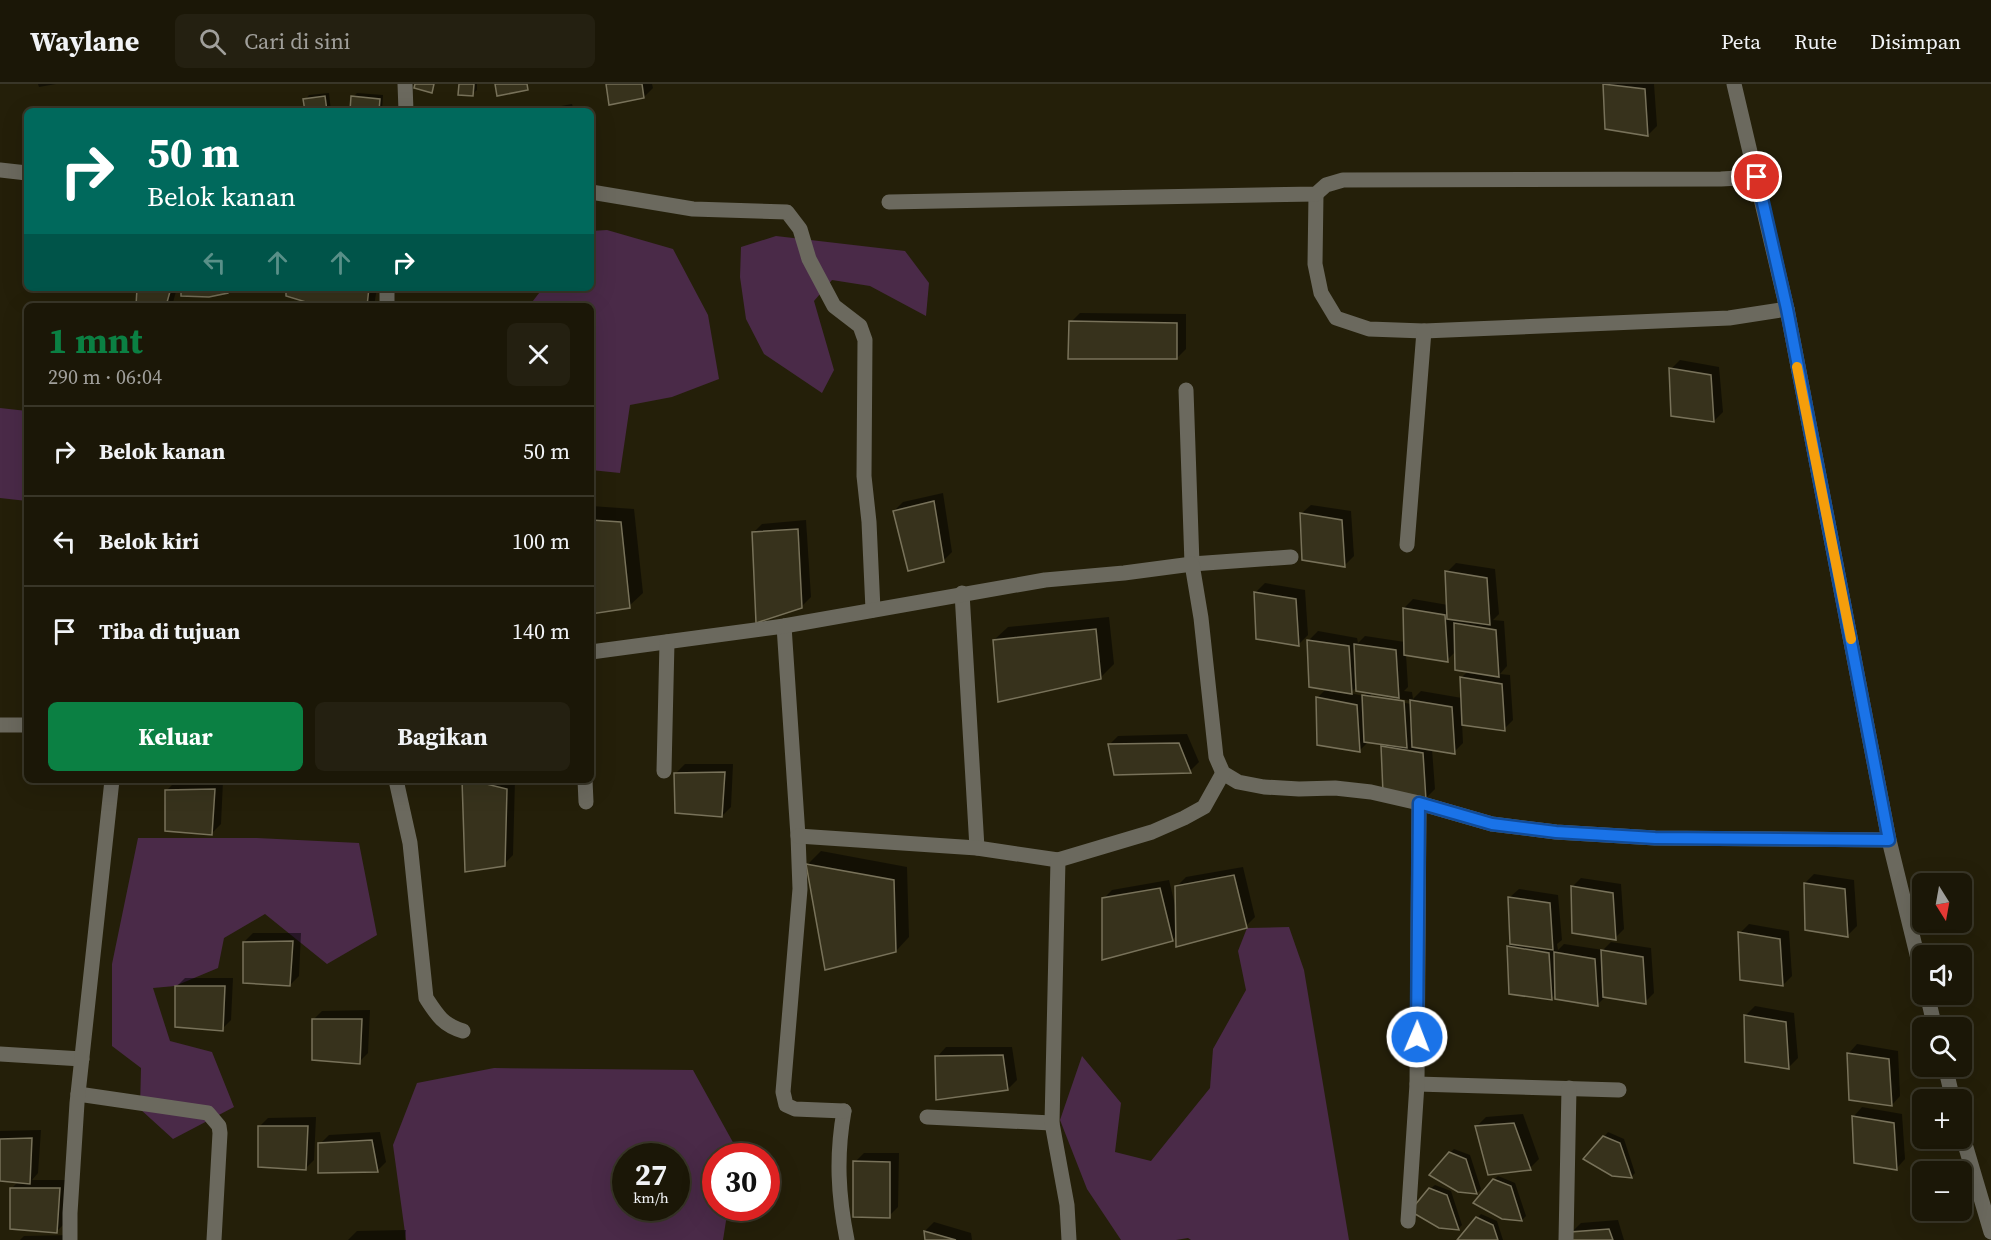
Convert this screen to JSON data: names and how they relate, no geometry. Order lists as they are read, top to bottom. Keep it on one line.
{"north":"bottom","page":{"header":"Waylane","search":"Cari di sini","nav":["Peta","Rute","Disimpan"],"turn":["50 m","Belok kanan"],"heading":["1 mnt","290 m · 06:04"],"list":[{"name":"Belok kanan","value":"50 m"},{"name":"Belok kiri","value":"100 m"},{"name":"Tiba di tujuan","value":"140 m"}],"buttons":["Keluar","Bagikan"],"map_buttons":["+","−"],"speed":"27 km/h","limit":"30"}}
